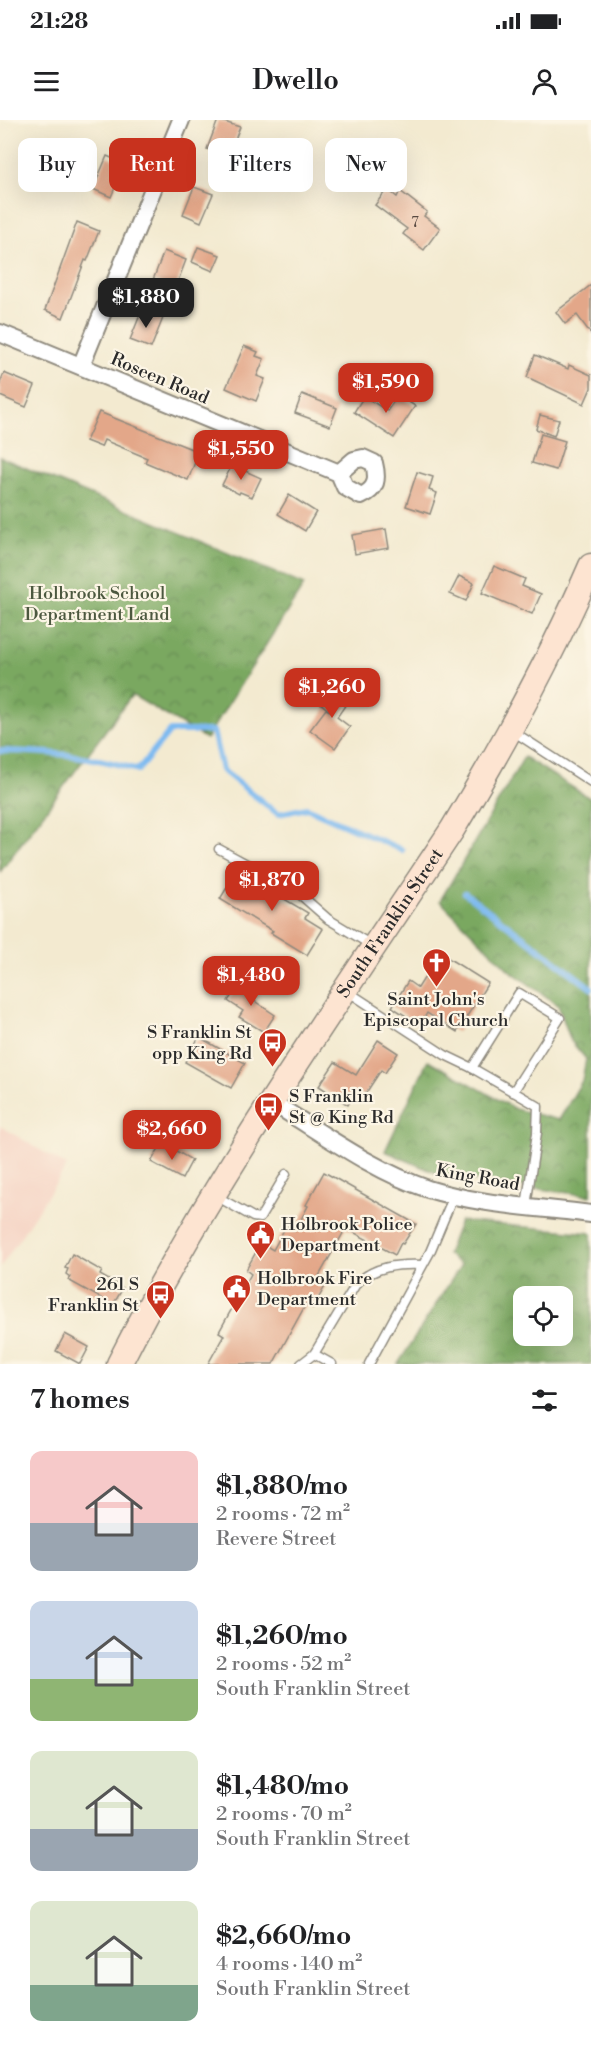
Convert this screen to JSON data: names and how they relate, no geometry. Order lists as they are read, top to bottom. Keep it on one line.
{"streets":{"main road":["South Franklin Street"],"street":["Roseen Road","King Road"]},"crossings":[["South Franklin Street","King Road"]],"parks":["Holbrook School Department Land"],"places":{"church":["Saint John's Episcopal Church"],"bus stop":["S Franklin St opp King Rd","S Franklin St @ King Rd","261 S Franklin St"],"public building":["Holbrook Police Department","Holbrook Fire Department"]},"house_numbers":["7"],"page":{"status":"21:28","header":"Dwello","chip":["Buy","Rent","Filters","New"],"price":["$1,880","$1,590","$1,550","$1,260","$1,870","$1,480","$2,660"],"heading":"7 homes","list":[{"name":"$1,880/mo","note":"2 rooms · 72 m² · Revere Street"},{"name":"$1,260/mo","note":"2 rooms · 52 m² · South Franklin Street"},{"name":"$1,480/mo","note":"2 rooms · 70 m² · South Franklin Street"},{"name":"$2,660/mo","note":"4 rooms · 140 m² · South Franklin Street"}]}}
